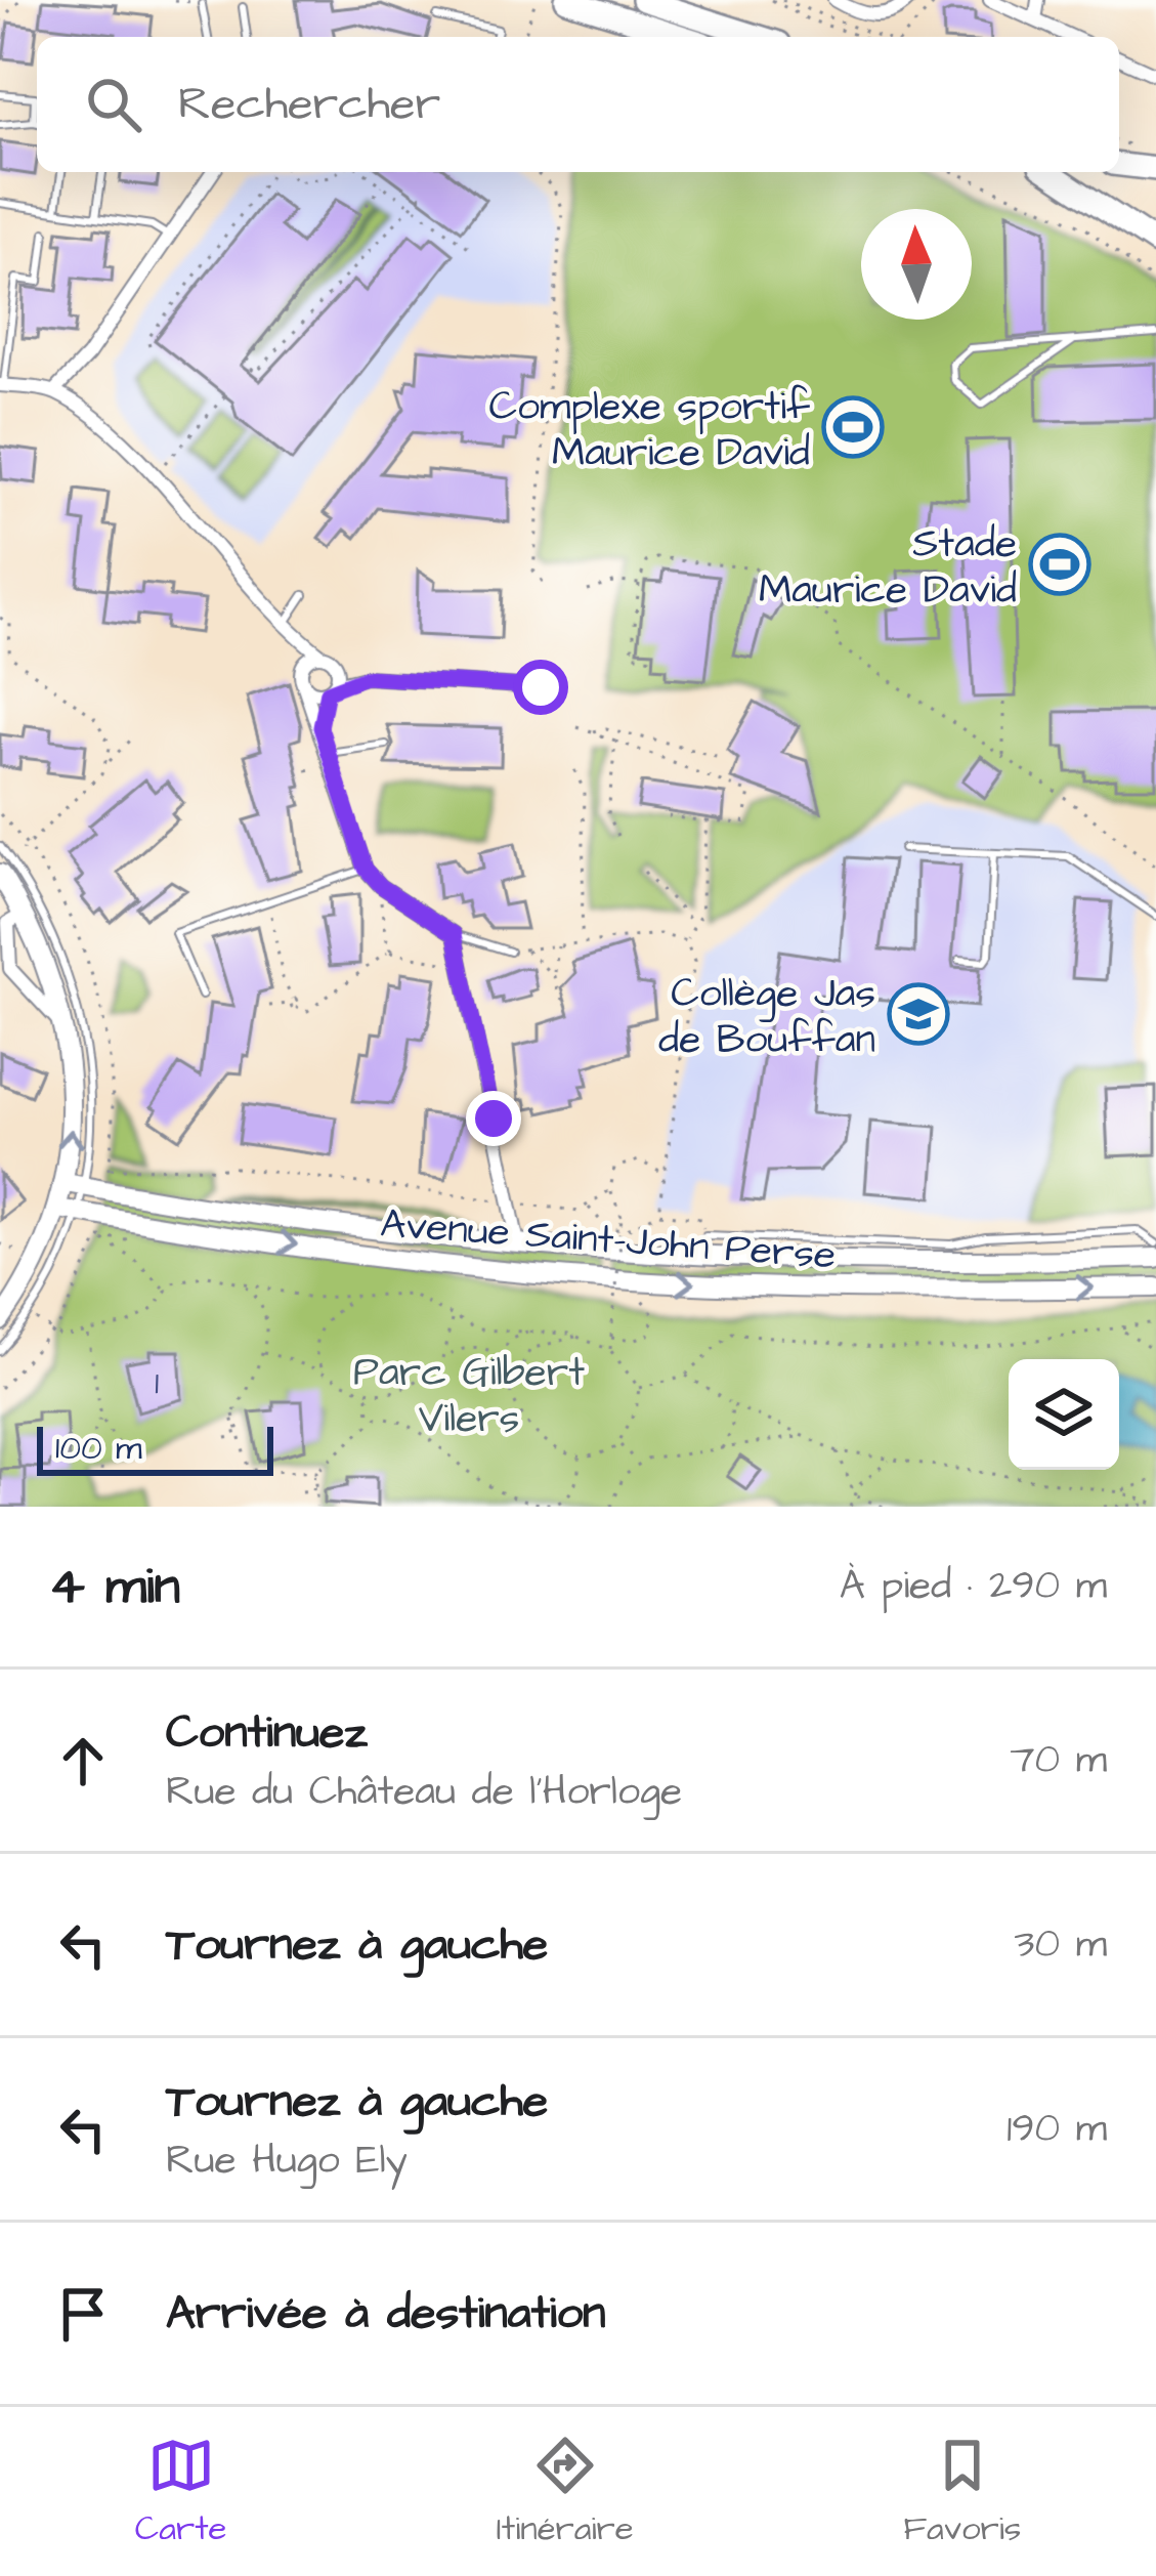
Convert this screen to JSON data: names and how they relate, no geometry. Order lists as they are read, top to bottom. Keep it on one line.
{"streets":{"main road":["Avenue Saint-John Perse"]},"parks":["Parc Gilbert Vilers"],"places":{"sports":["Complexe sportif Maurice David","Stade Maurice David"],"school or university":["Collège Jas de Bouffan"]},"house_numbers":["1"],"scale_bar":"100 m","north":"top","page":{"search":"Rechercher","scale":"100 m","heading":["4 min","À pied · 290 m"],"list":[["Continuez","Rue du Château de l'Horloge","70 m"],["Tournez à gauche","30 m"],["Tournez à gauche","Rue Hugo Ely","190 m"],"Arrivée à destination"],"nav":["Carte","Itinéraire","Favoris"]}}
